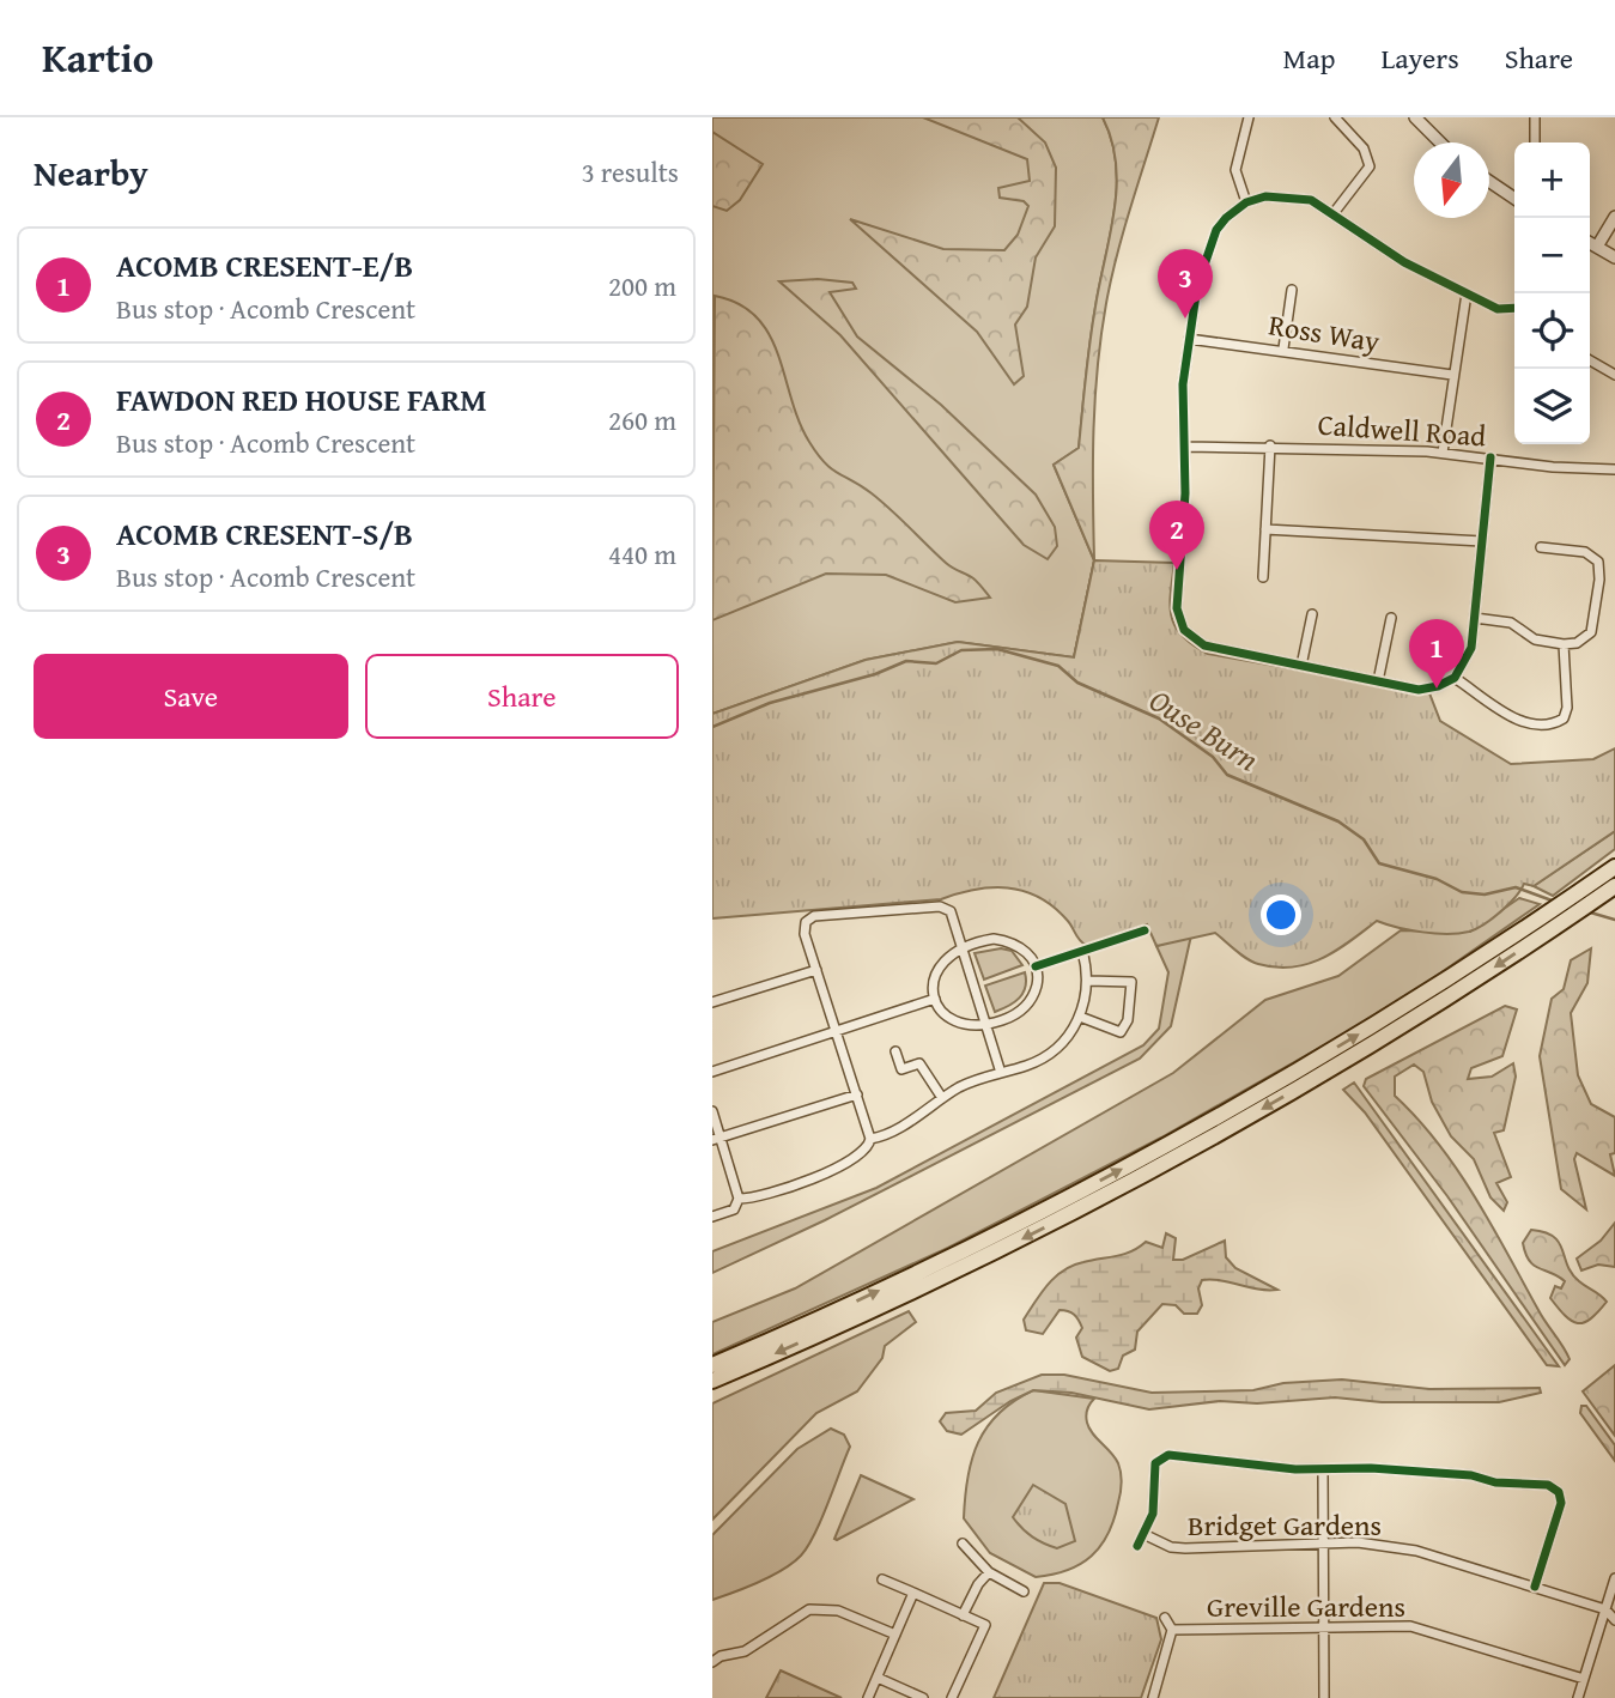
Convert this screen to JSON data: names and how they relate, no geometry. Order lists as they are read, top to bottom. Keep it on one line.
{"streets":{"street":["Ross Way","Caldwell Road","Bridget Gardens","Greville Gardens"]},"water":["Ouse Burn"],"north":"bottom","page":{"header":"Kartio","nav":["Map","Layers","Share"],"heading":["Nearby","3 results"],"map_buttons":["+","−"],"list":[{"mark":"1","name":"ACOMB CRESENT-E/B","note":"Bus stop · Acomb Crescent","value":"200 m"},{"mark":"2","name":"FAWDON RED HOUSE FARM","note":"Bus stop · Acomb Crescent","value":"260 m"},{"mark":"3","name":"ACOMB CRESENT-S/B","note":"Bus stop · Acomb Crescent","value":"440 m"}],"pins":["3","2","1"],"buttons":["Save","Share"]}}
